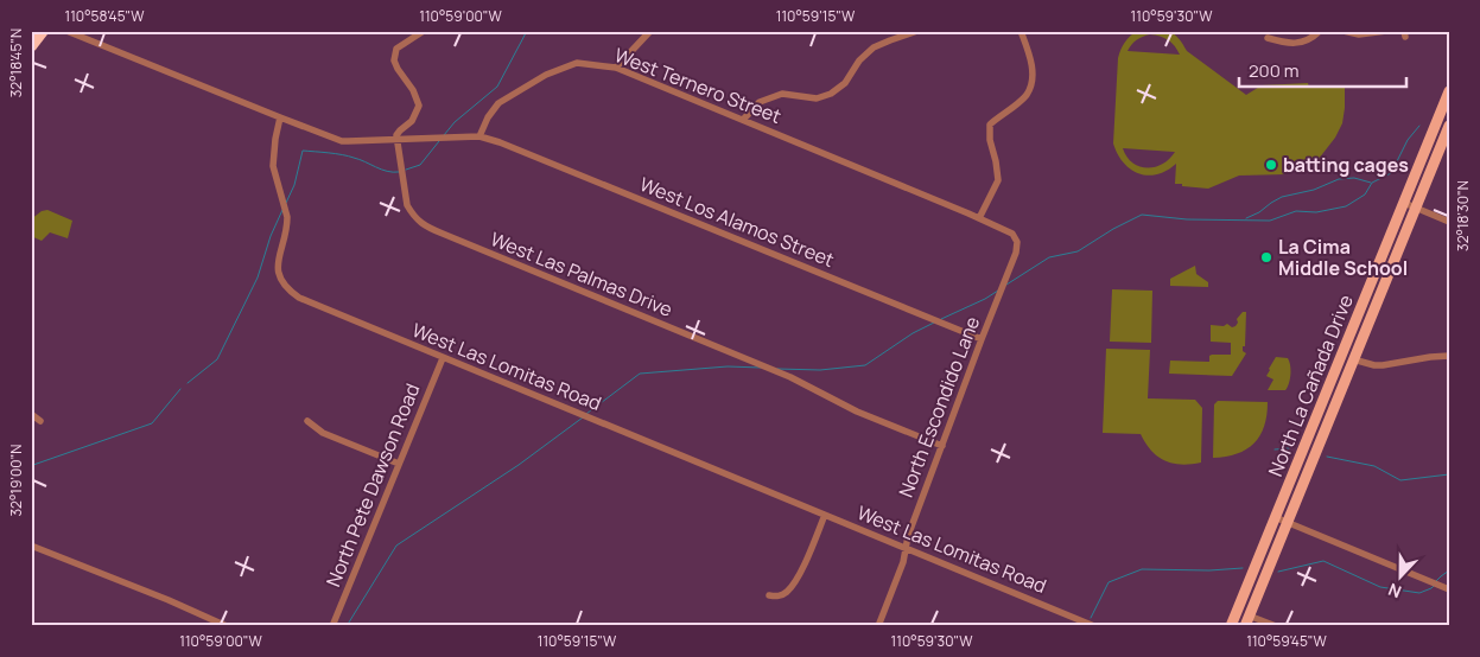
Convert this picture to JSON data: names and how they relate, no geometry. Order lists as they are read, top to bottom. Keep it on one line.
{"streets":{"main road":["North La Cañada Drive"],"street":["West Ternero Street","West Los Alamos Street","West Las Palmas Drive","West Las Lomitas Road","North Escondido Lane","North Pete Dawson Road"]},"crossings":[["West Ternero Street","West Los Alamos Street"],["West Ternero Street","North Escondido Lane"],["West Los Alamos Street","North Escondido Lane"],["West Las Palmas Drive","North Escondido Lane"],["West Las Lomitas Road","North Escondido Lane"],["West Las Lomitas Road","North Pete Dawson Road"]],"places":["batting cages","La Cima Middle School"],"scale_bar":"200 m","north":"bottom","coordinates":["110°58'45\"W","110°59'00\"W","110°59'15\"W","110°59'30\"W","32°18'45\"N","32°18'30\"N","32°19'00\"N","110°59'45\"W"]}
